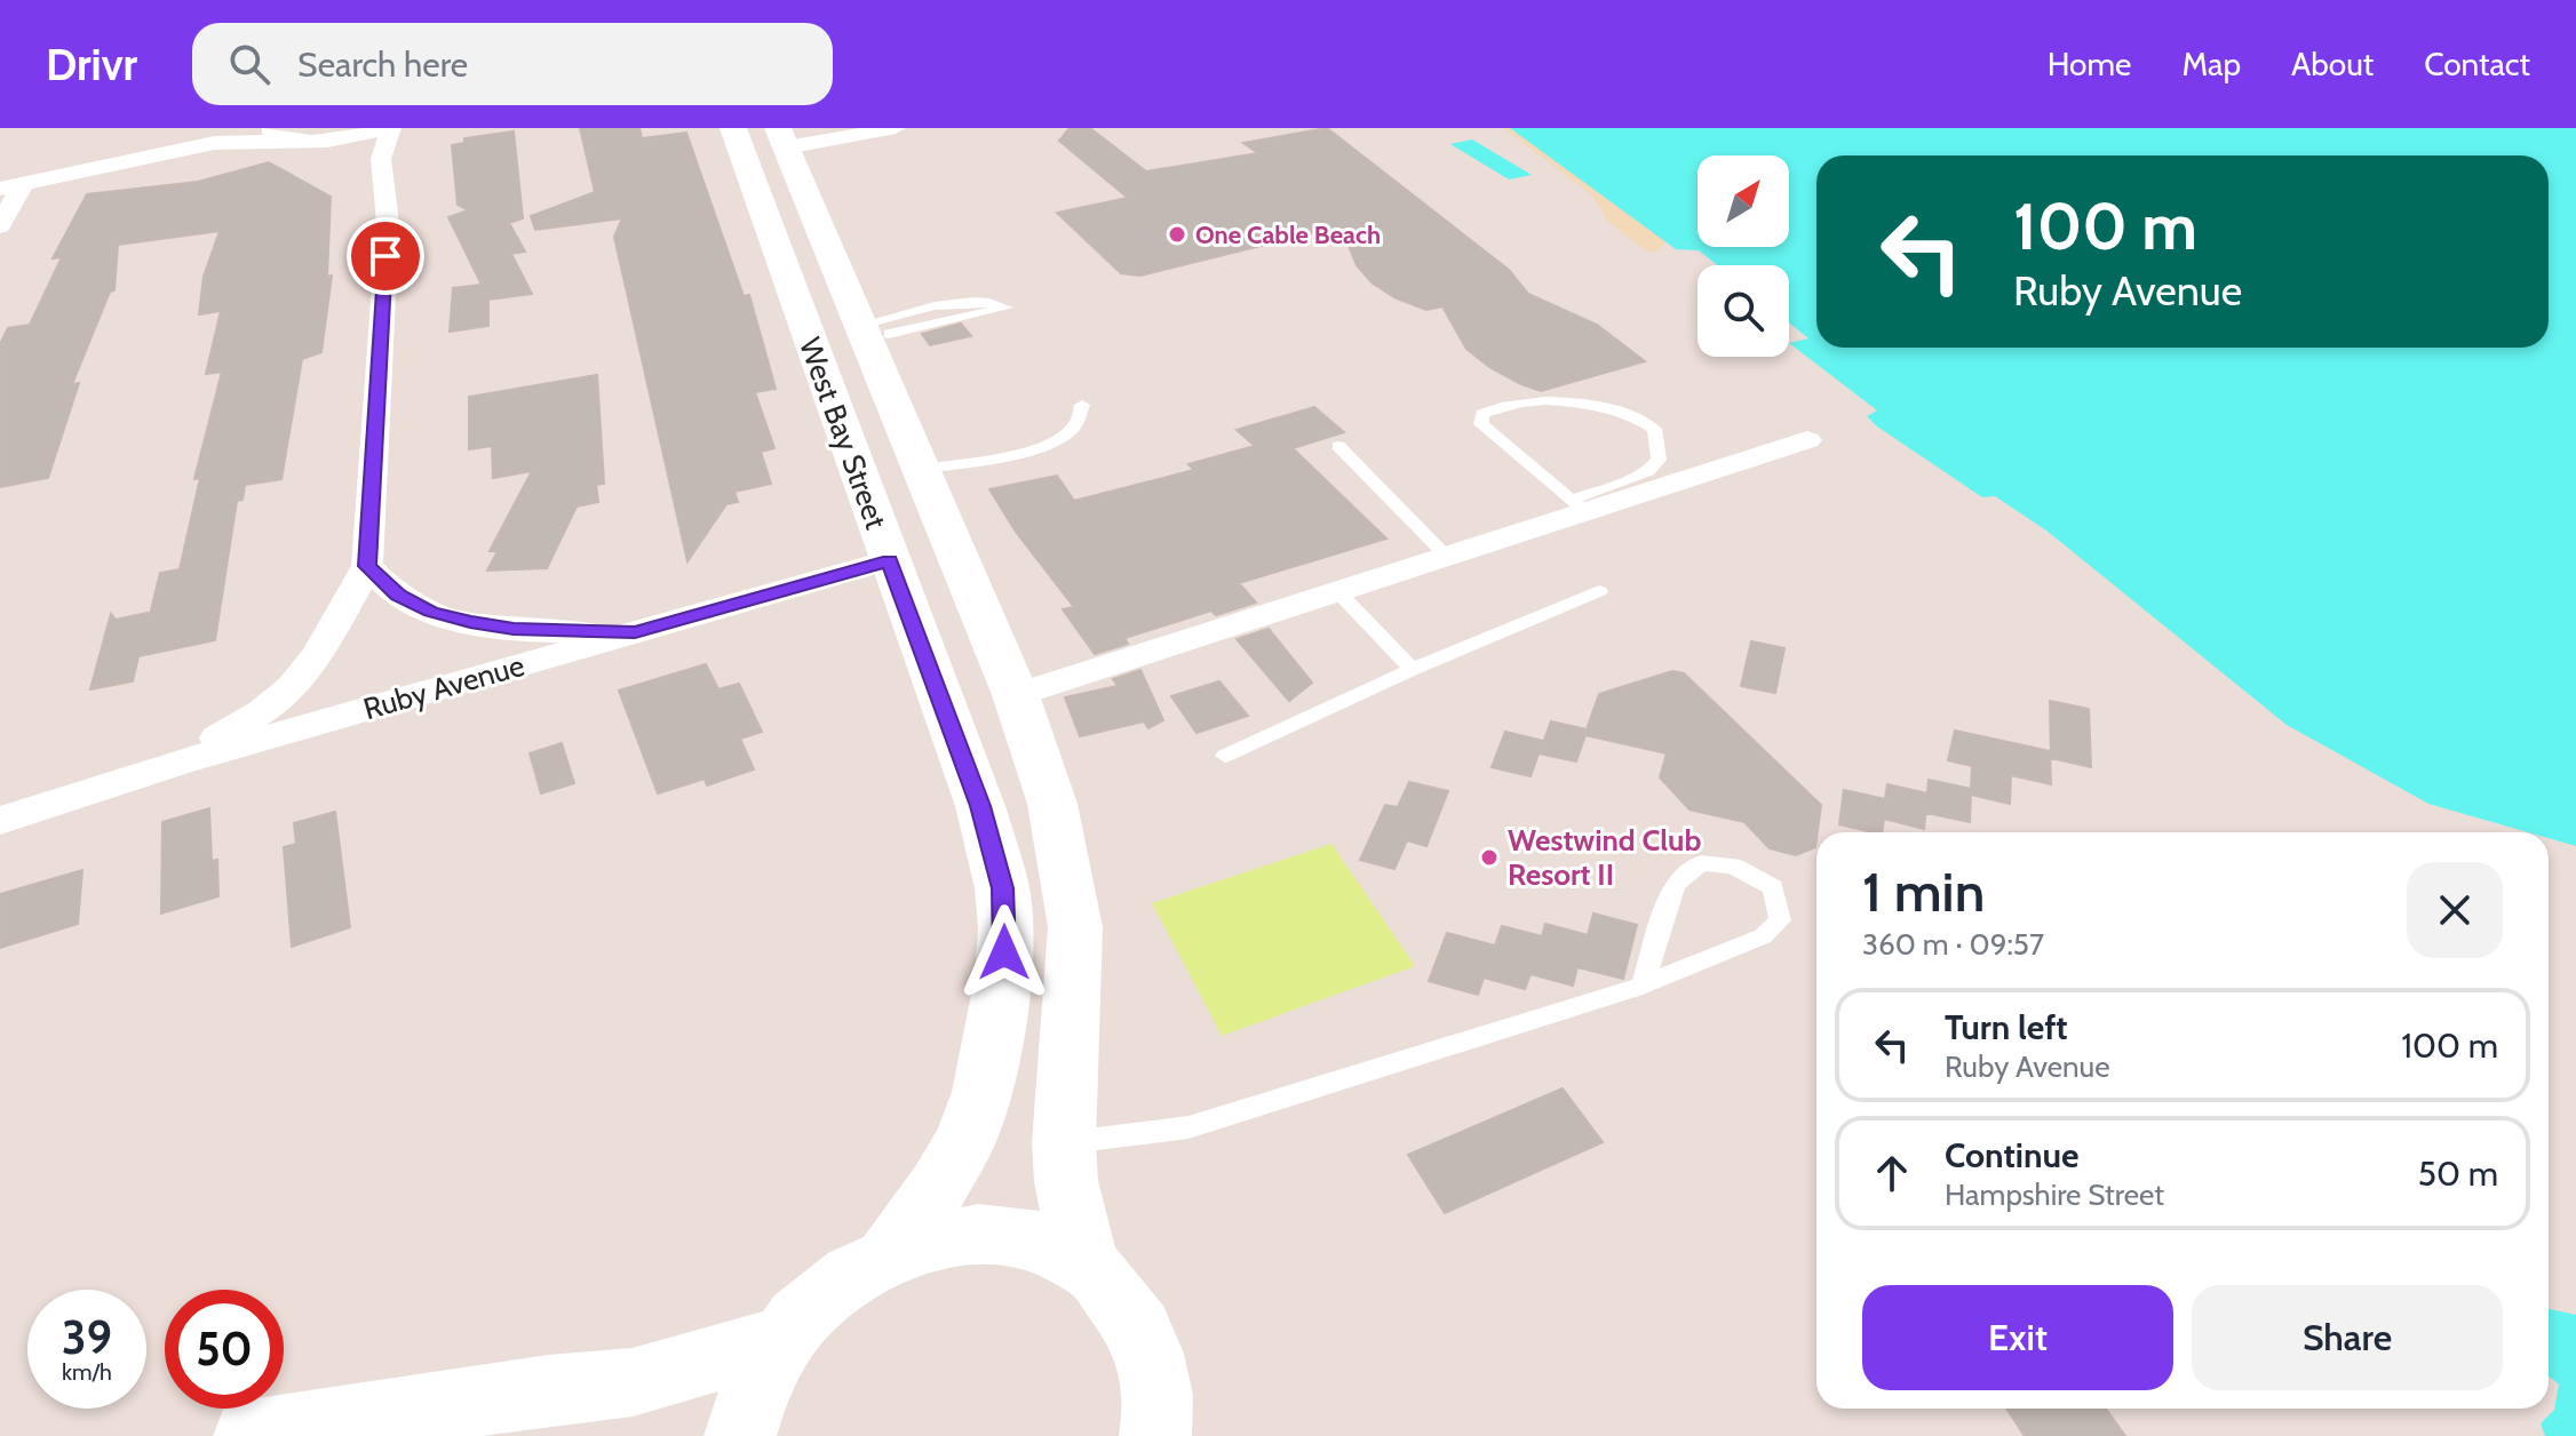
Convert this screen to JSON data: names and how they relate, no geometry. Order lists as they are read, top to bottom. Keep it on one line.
{"streets":{"main road":["West Bay Street"],"street":["Ruby Avenue"]},"crossings":[["West Bay Street","Ruby Avenue"]],"places":["One Cable Beach","Westwind Club Resort II"],"north":"top right","page":{"header":"Drivr","search":"Search here","nav":["Home","Map","About","Contact"],"turn":["100 m","Ruby Avenue"],"heading":["1 min","360 m · 09:57"],"list":[{"name":"Turn left","note":"Ruby Avenue","value":"100 m"},{"name":"Continue","note":"Hampshire Street","value":"50 m"}],"buttons":["Exit","Share"],"speed":"39 km/h","limit":"50"}}
